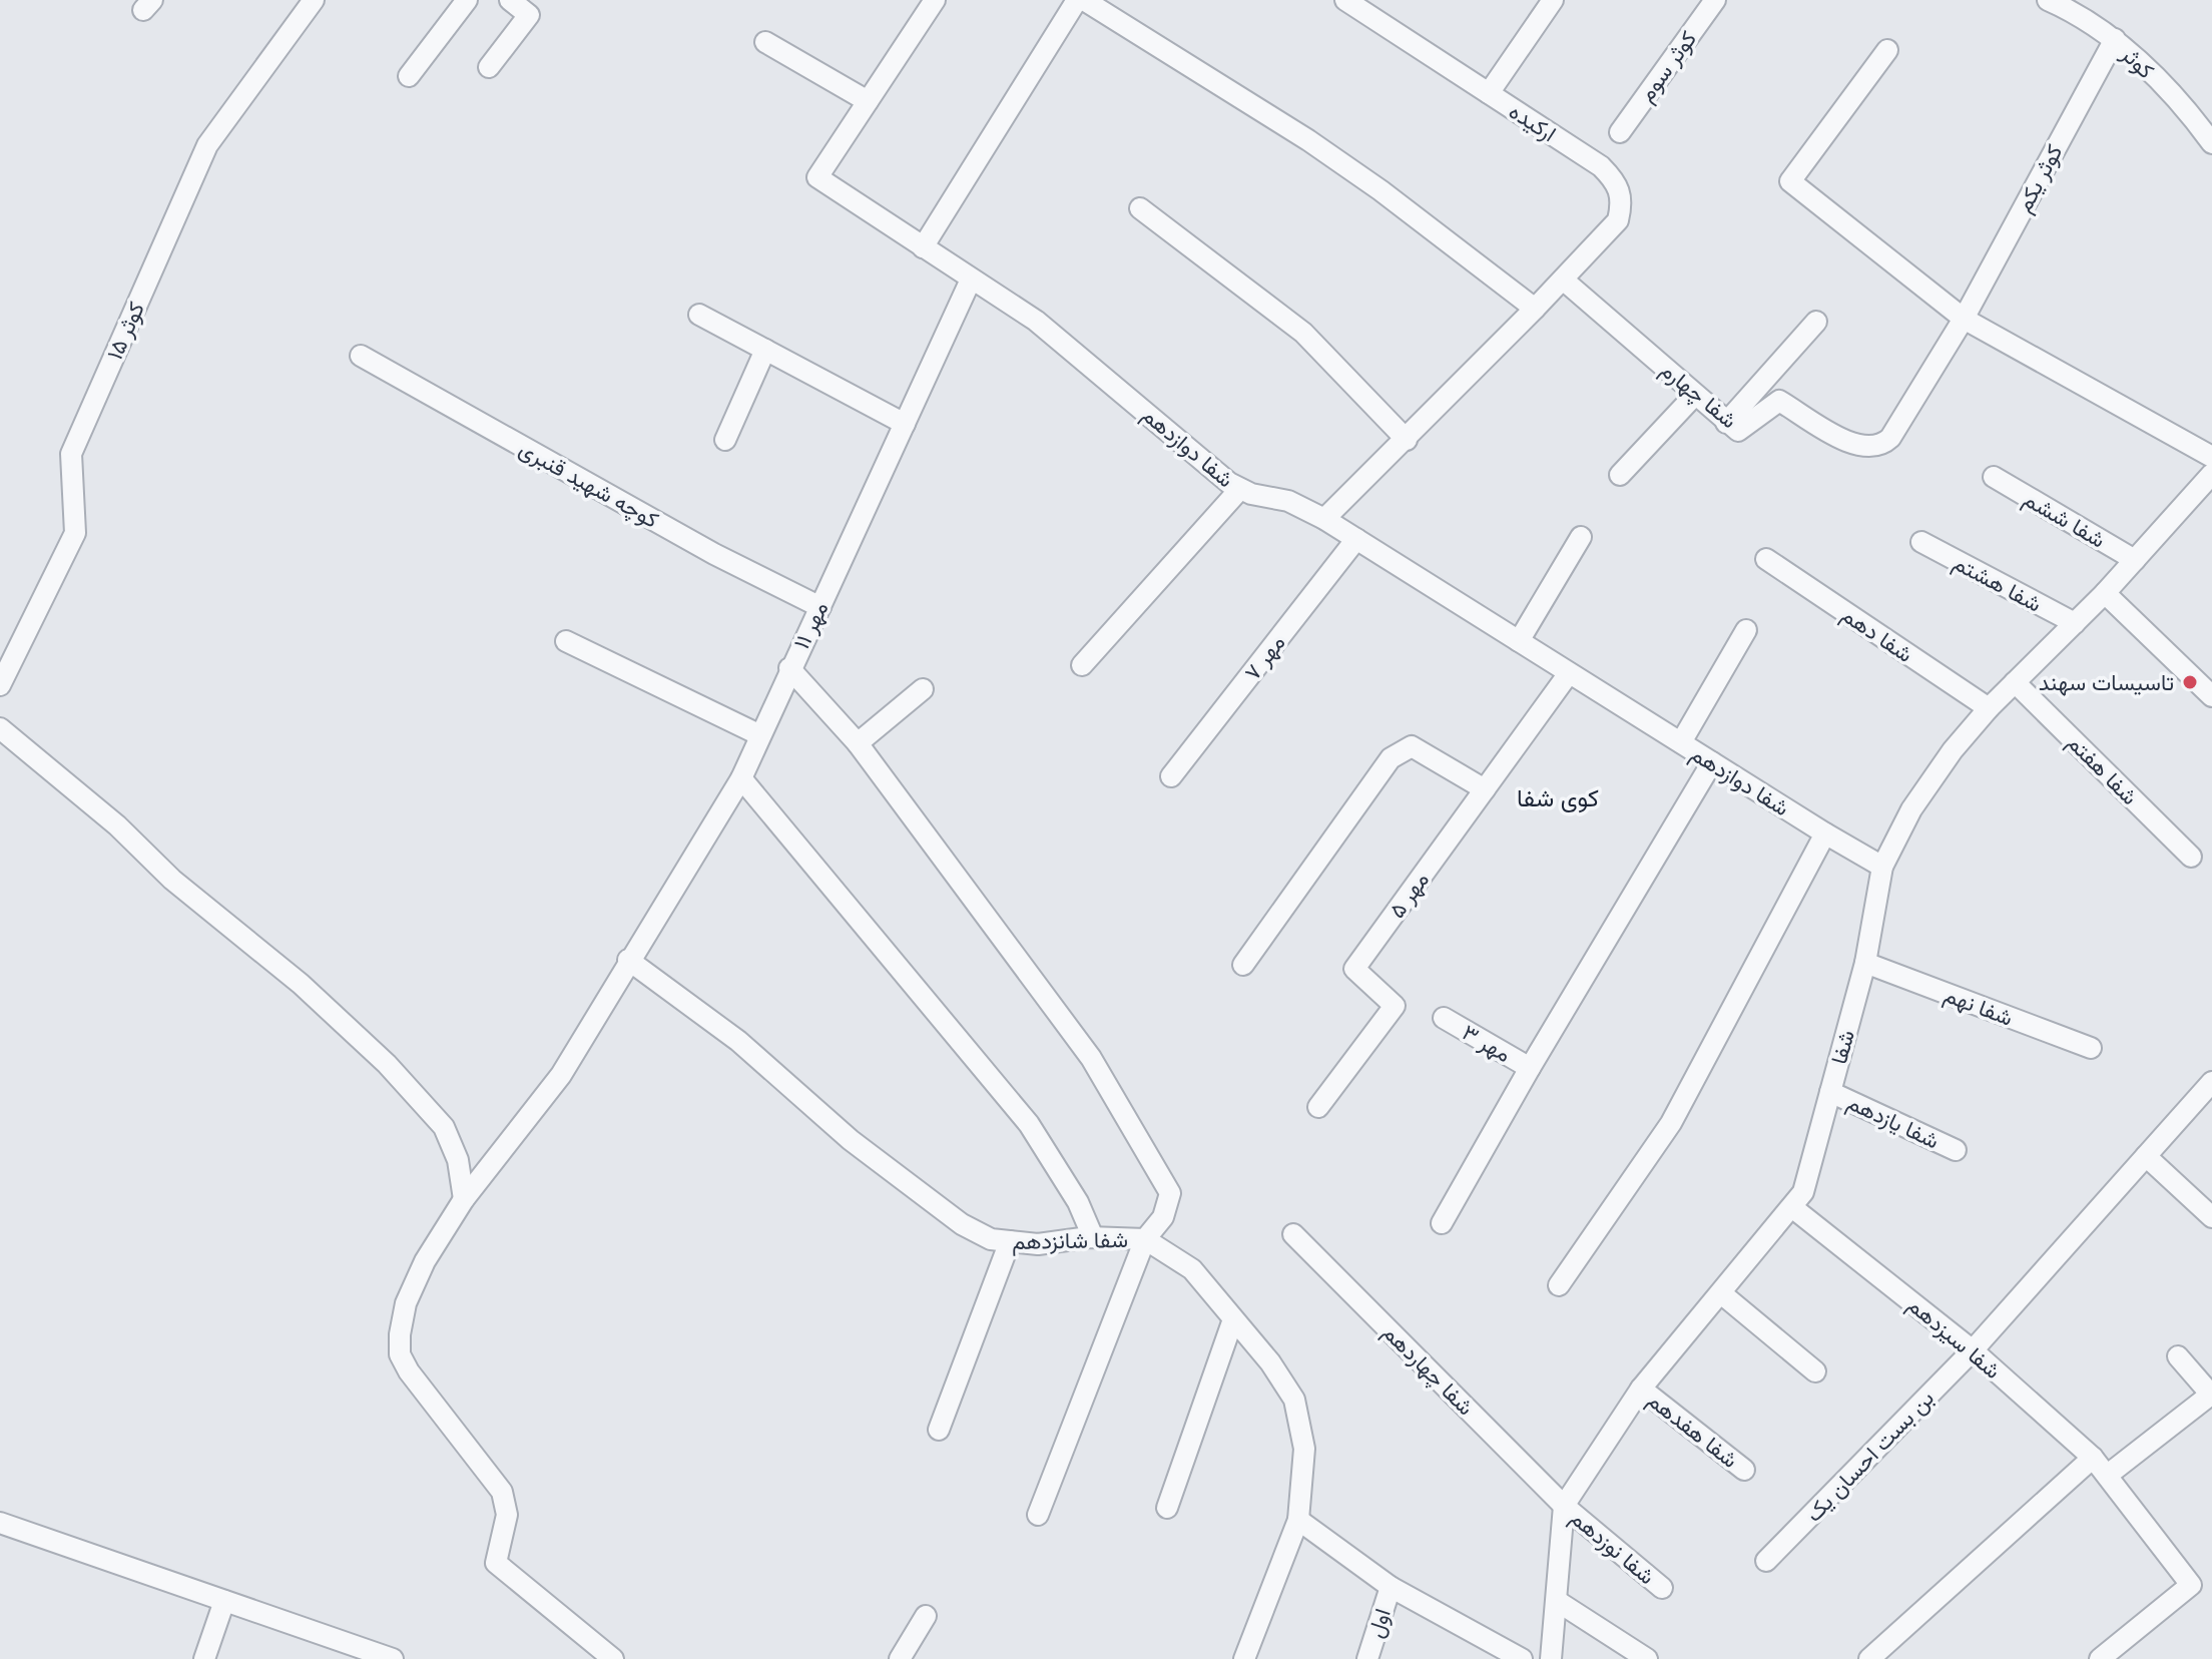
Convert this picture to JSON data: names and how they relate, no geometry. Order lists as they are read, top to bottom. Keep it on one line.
{"streets":{"street":["کوثر","کوثر سوم","ارکیده","کوثر یکم","کوثر ۱۵","شفا چهارم","شفا دوازدهم","کوچه شهید قنبری","شفا ششم","شفا هشتم","مهر ۱۱","شفا دهم","مهر ۷","شفا هفتم","مهر ۵","شفا نهم","مهر ۳","شفا","شفا یازدهم","شفا شانزدهم","شفا سیزدهم","شفا چهاردهم","شفا هفدهم","بن بست احسان یک","شفا نوزدهم","اول"]},"crossings":[["کوثر","کوثر یکم"],["ارکیده","شفا چهارم"],["کوثر یکم","شفا چهارم"],["شفا دوازدهم","مهر ۱۱"],["شفا دوازدهم","مهر ۷"],["شفا دوازدهم","مهر ۵"],["شفا دوازدهم","شفا"],["کوچه شهید قنبری","مهر ۱۱"],["شفا ششم","شفا"],["شفا هشتم","شفا"],["مهر ۱۱","شفا شانزدهم"],["شفا دهم","شفا"],["شفا هفتم","شفا"],["شفا نهم","شفا"],["شفا","شفا یازدهم"],["شفا","شفا سیزدهم"],["شفا","شفا چهاردهم"],["شفا","شفا هفدهم"],["شفا","شفا نوزدهم"],["شفا سیزدهم","بن بست احسان یک"],["شفا چهاردهم","شفا نوزدهم"]],"districts":["کوی شفا"],"places":["تاسیسات سهند"]}
